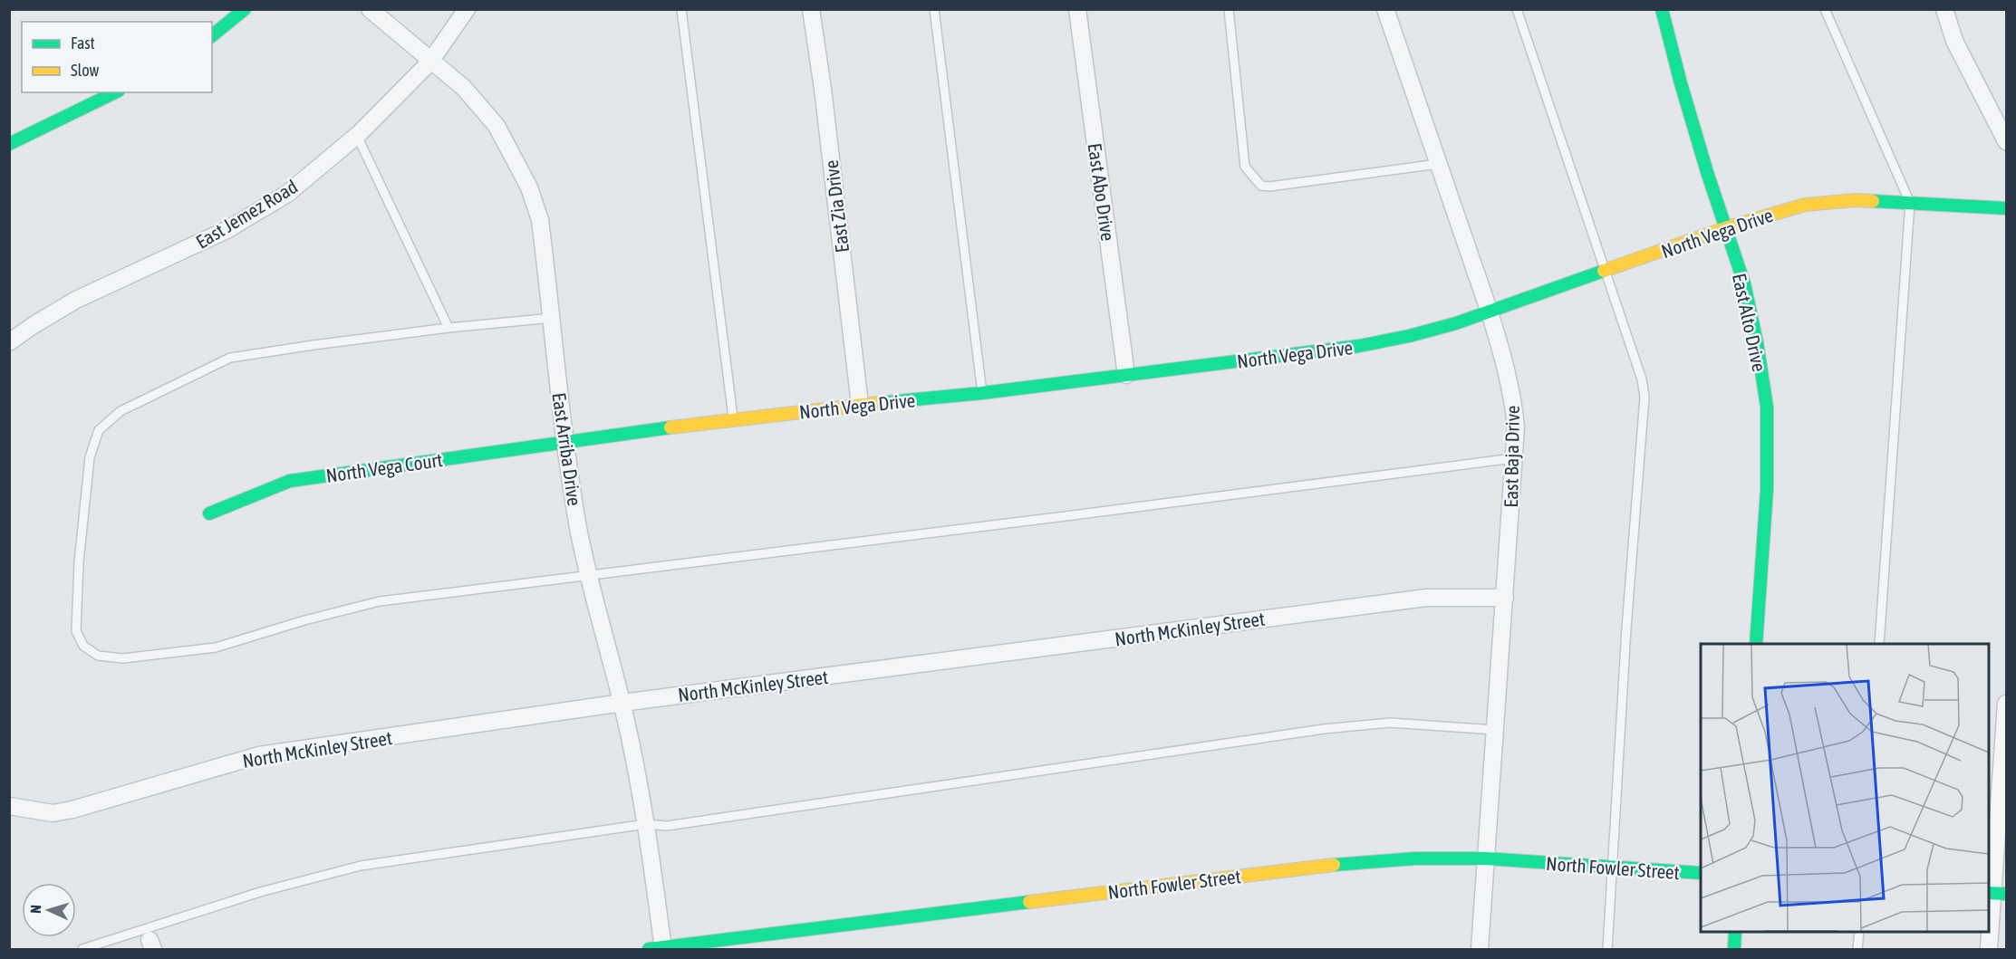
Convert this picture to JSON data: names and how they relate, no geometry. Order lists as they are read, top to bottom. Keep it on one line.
{"streets":{"street":["East Abo Drive","East Zia Drive","East Jemez Road","North Vega Drive","East Alto Drive","East Arriba Drive","East Baja Drive","North Vega Court","North McKinley Street","North Fowler Street"]},"crossings":[["East Abo Drive","North Vega Drive"],["East Zia Drive","North Vega Drive"],["East Jemez Road","East Arriba Drive"],["North Vega Drive","East Alto Drive"],["North Vega Drive","East Arriba Drive"],["North Vega Drive","East Baja Drive"],["North Vega Drive","North Vega Court"],["East Arriba Drive","North Vega Court"],["East Arriba Drive","North McKinley Street"],["East Arriba Drive","North Fowler Street"],["East Baja Drive","North McKinley Street"],["East Baja Drive","North Fowler Street"]],"legend":["Fast","Slow"],"north":"left"}
